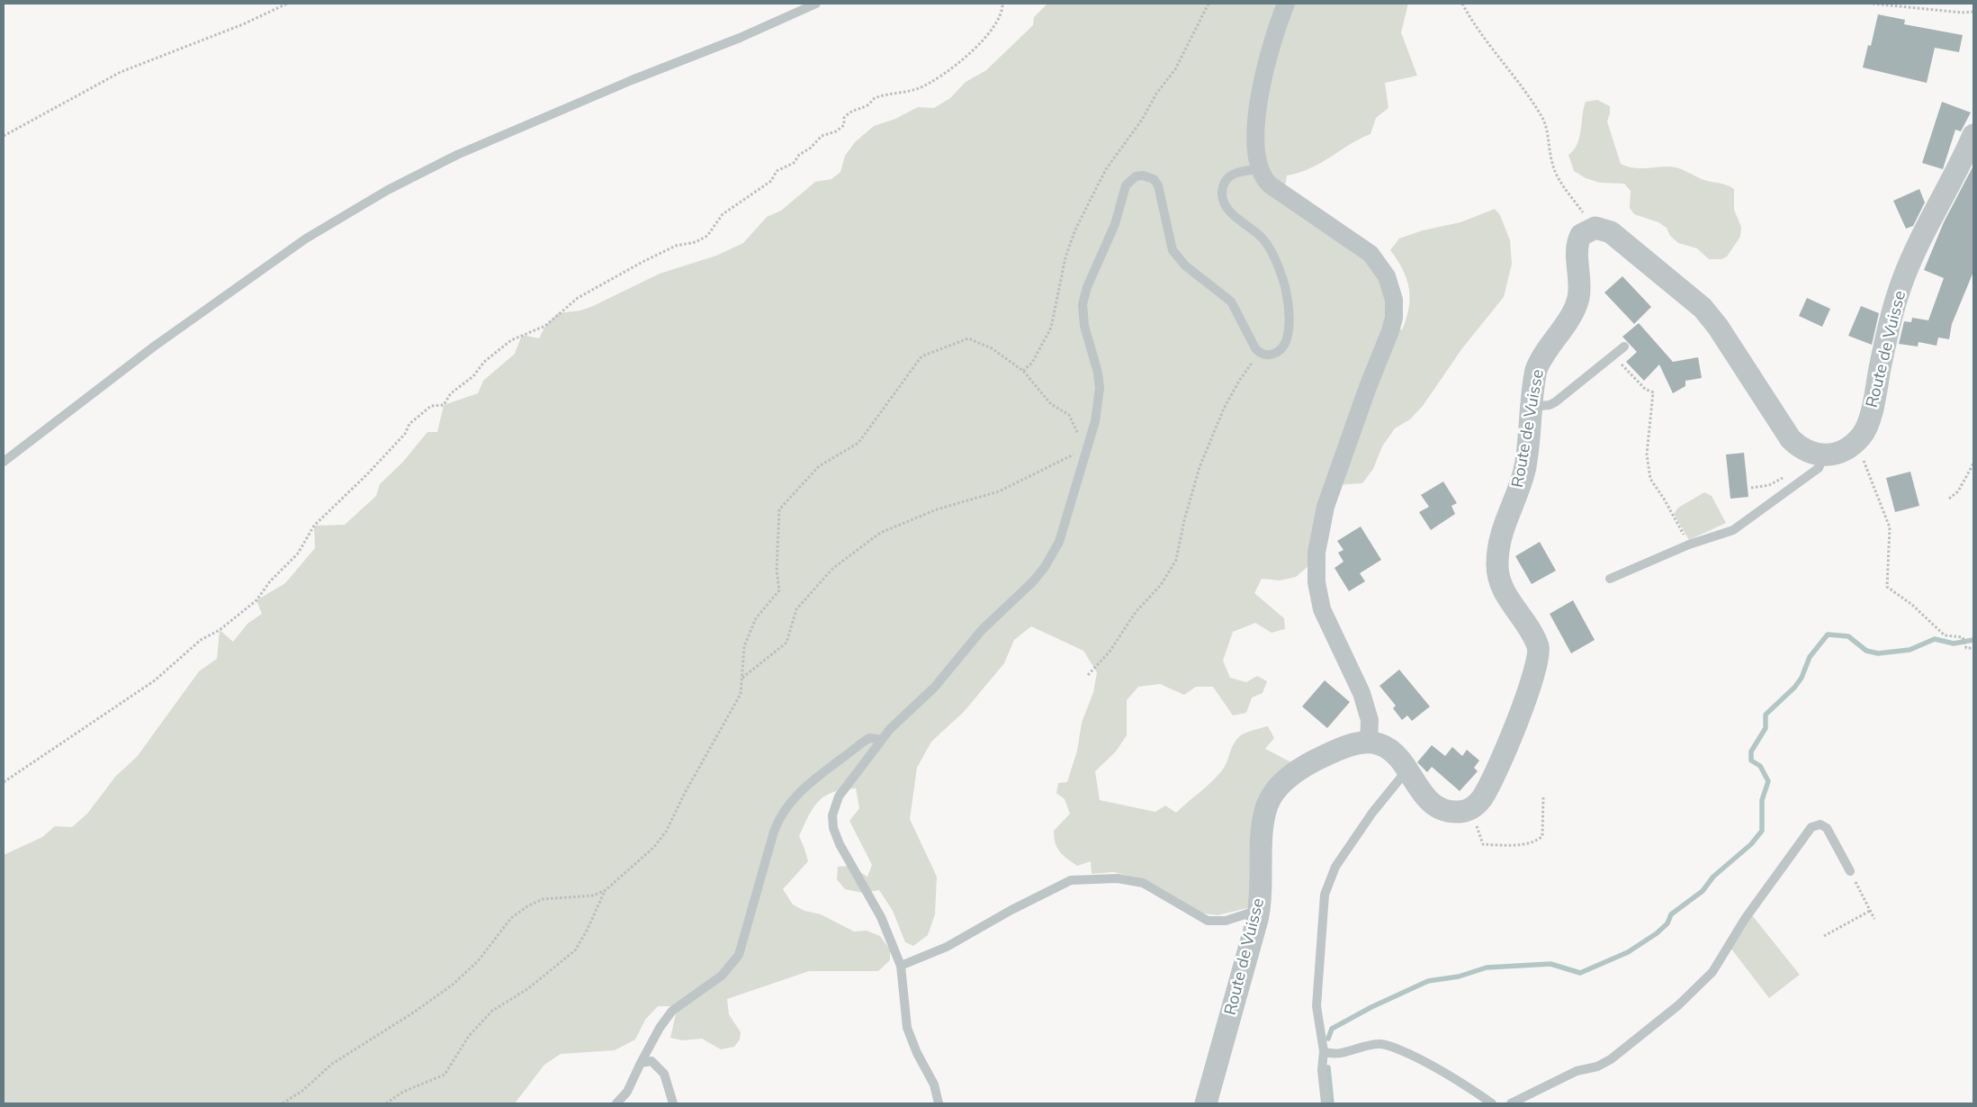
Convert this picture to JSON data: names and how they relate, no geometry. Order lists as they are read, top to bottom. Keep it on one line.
{"streets":{"street":["Route de Vuisse"]}}
